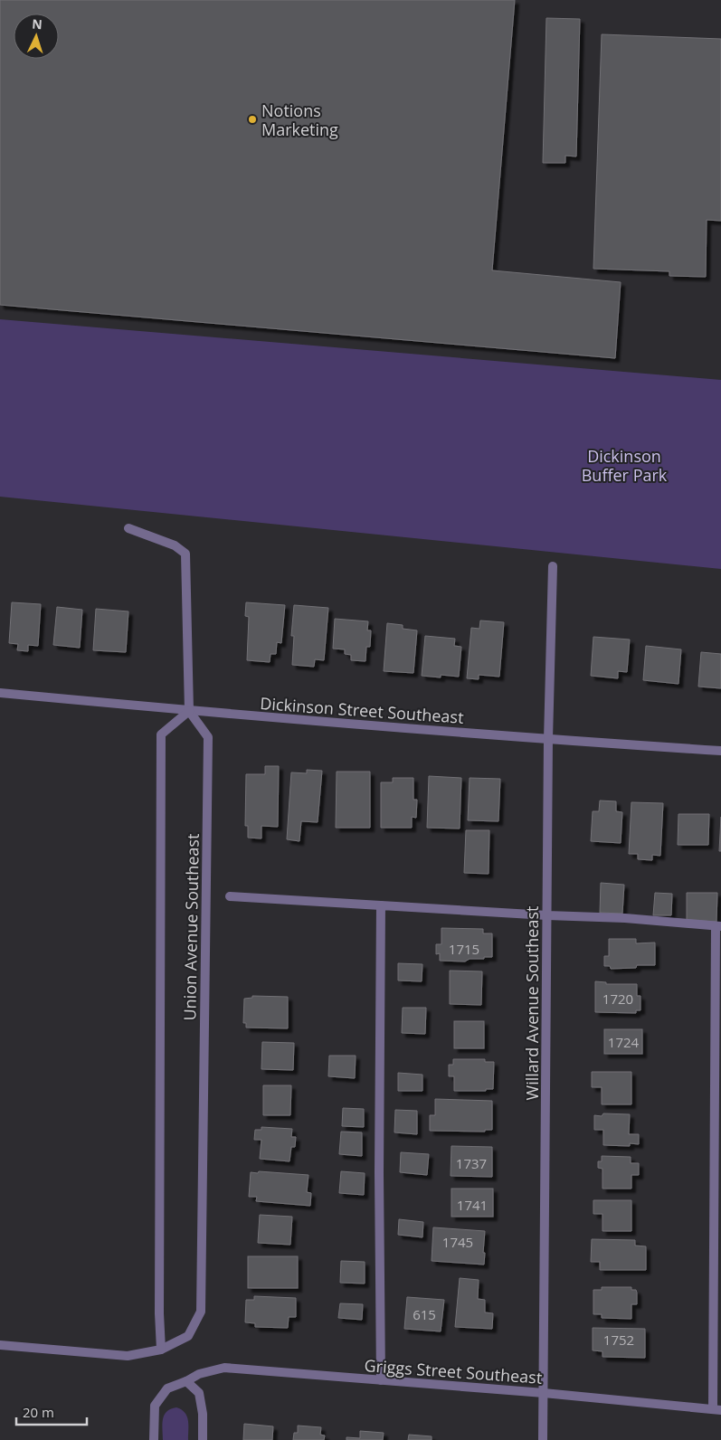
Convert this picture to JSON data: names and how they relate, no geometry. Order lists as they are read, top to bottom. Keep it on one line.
{"streets":{"street":["Dickinson Street Southeast","Union Avenue Southeast","Willard Avenue Southeast","Griggs Street Southeast"]},"crossings":[["Dickinson Street Southeast","Union Avenue Southeast"],["Dickinson Street Southeast","Willard Avenue Southeast"],["Willard Avenue Southeast","Griggs Street Southeast"]],"parks":["Dickinson Buffer Park"],"places":["Notions Marketing"],"house_numbers":["1715","1720","1724","1737","1741","1745","615","1752"],"scale_bar":"20 m","north":"top"}
